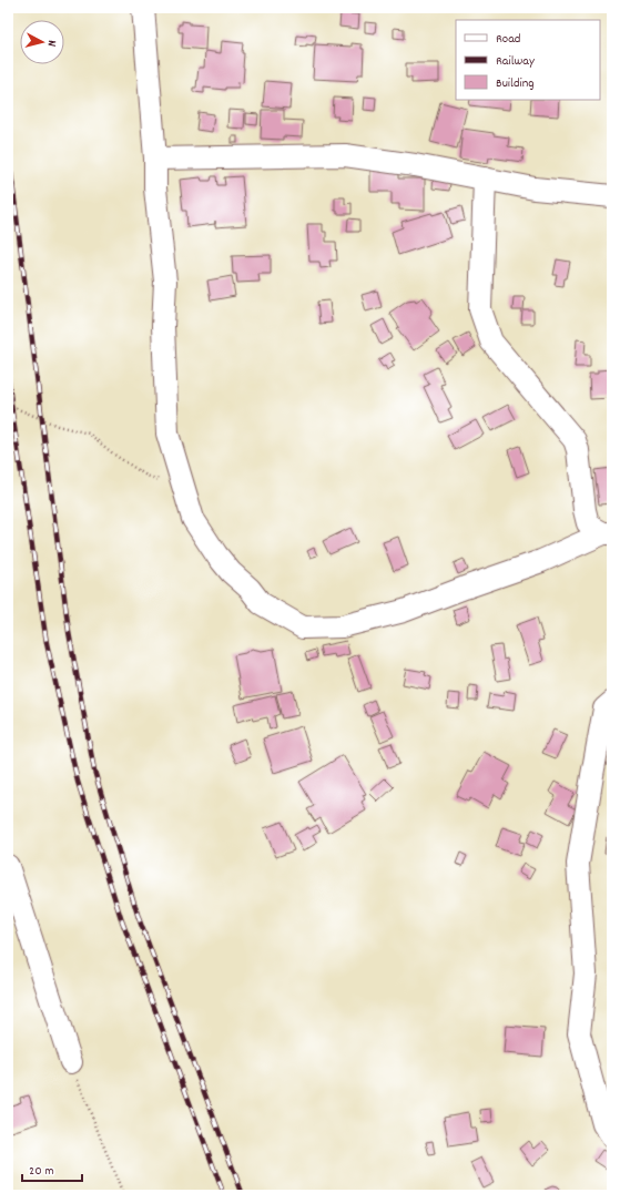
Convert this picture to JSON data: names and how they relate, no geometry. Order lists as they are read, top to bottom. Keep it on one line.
{"legend":["Road","Railway","Building"],"scale_bar":"20 m","north":"right"}
